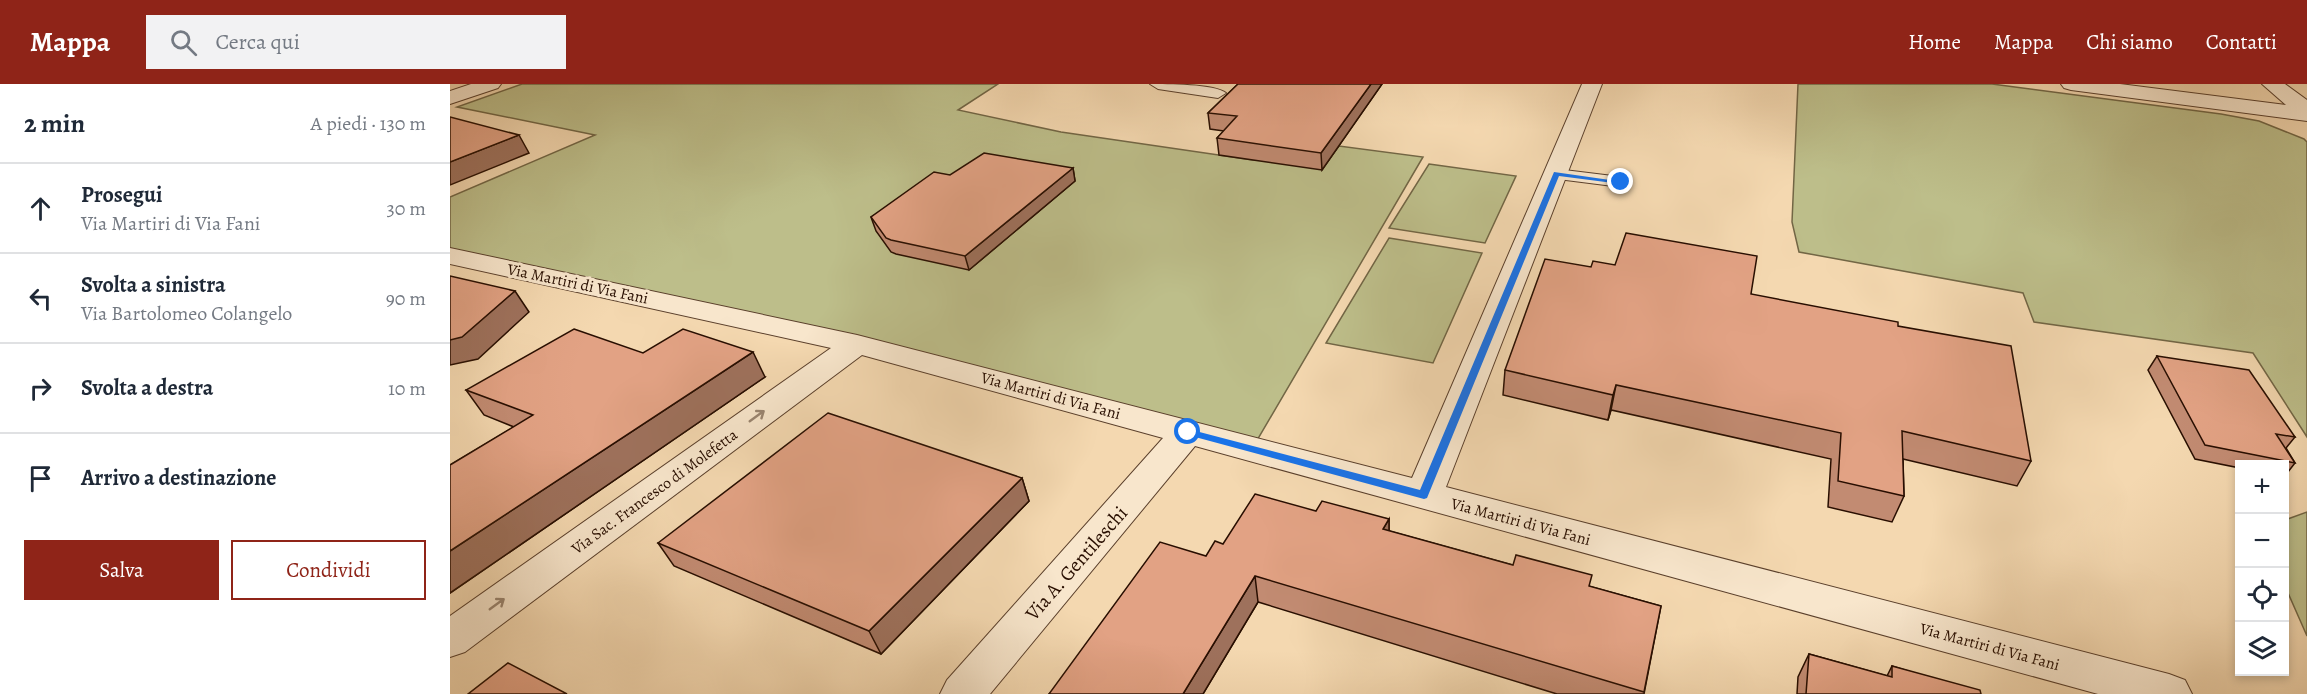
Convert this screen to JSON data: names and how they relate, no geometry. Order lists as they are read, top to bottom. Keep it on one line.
{"streets":{"street":["Via Martiri di Via Fani","Via Sac. Francesco di Molefetta","Via A. Gentileschi"]},"crossings":[["Via Martiri di Via Fani","Via Sac. Francesco di Molefetta"],["Via Martiri di Via Fani","Via A. Gentileschi"]],"one_way":["Via Sac. Francesco di Molefetta"],"page":{"header":"Mappa","search":"Cerca qui","nav":["Home","Mappa","Chi siamo","Contatti"],"heading":["2 min","A piedi · 130 m"],"list":[["Prosegui","Via Martiri di Via Fani","30 m"],["Svolta a sinistra","Via Bartolomeo Colangelo","90 m"],["Svolta a destra","10 m"],"Arrivo a destinazione"],"map_buttons":["+","−"],"buttons":["Salva","Condividi"]}}
